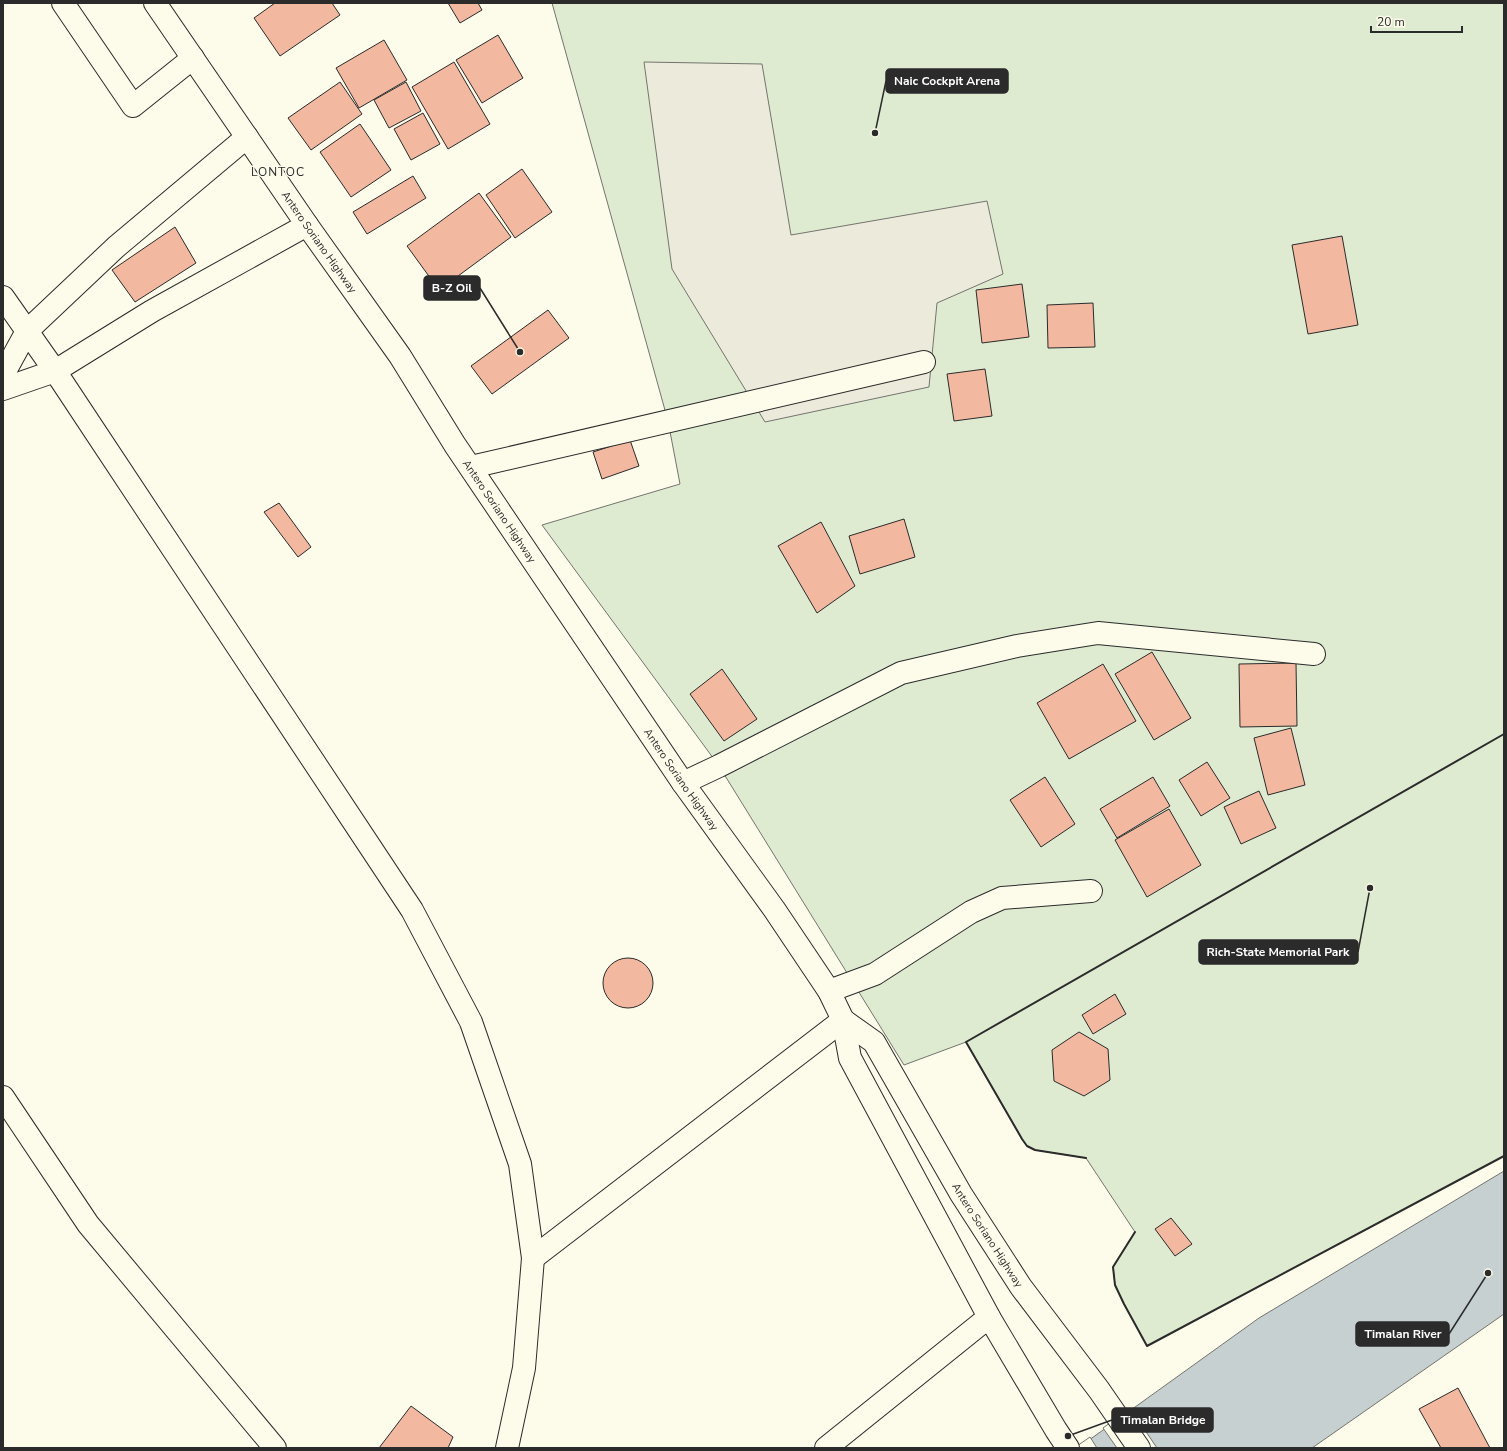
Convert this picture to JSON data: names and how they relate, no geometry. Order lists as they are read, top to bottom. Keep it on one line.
{"streets":{"street":["Antero Soriano Highway"]},"districts":["LONTOC"],"places":["Naic Cockpit Arena","B-Z Oil","Rich-State Memorial Park","Timalan River","Timalan Bridge"],"scale_bar":"20 m"}
